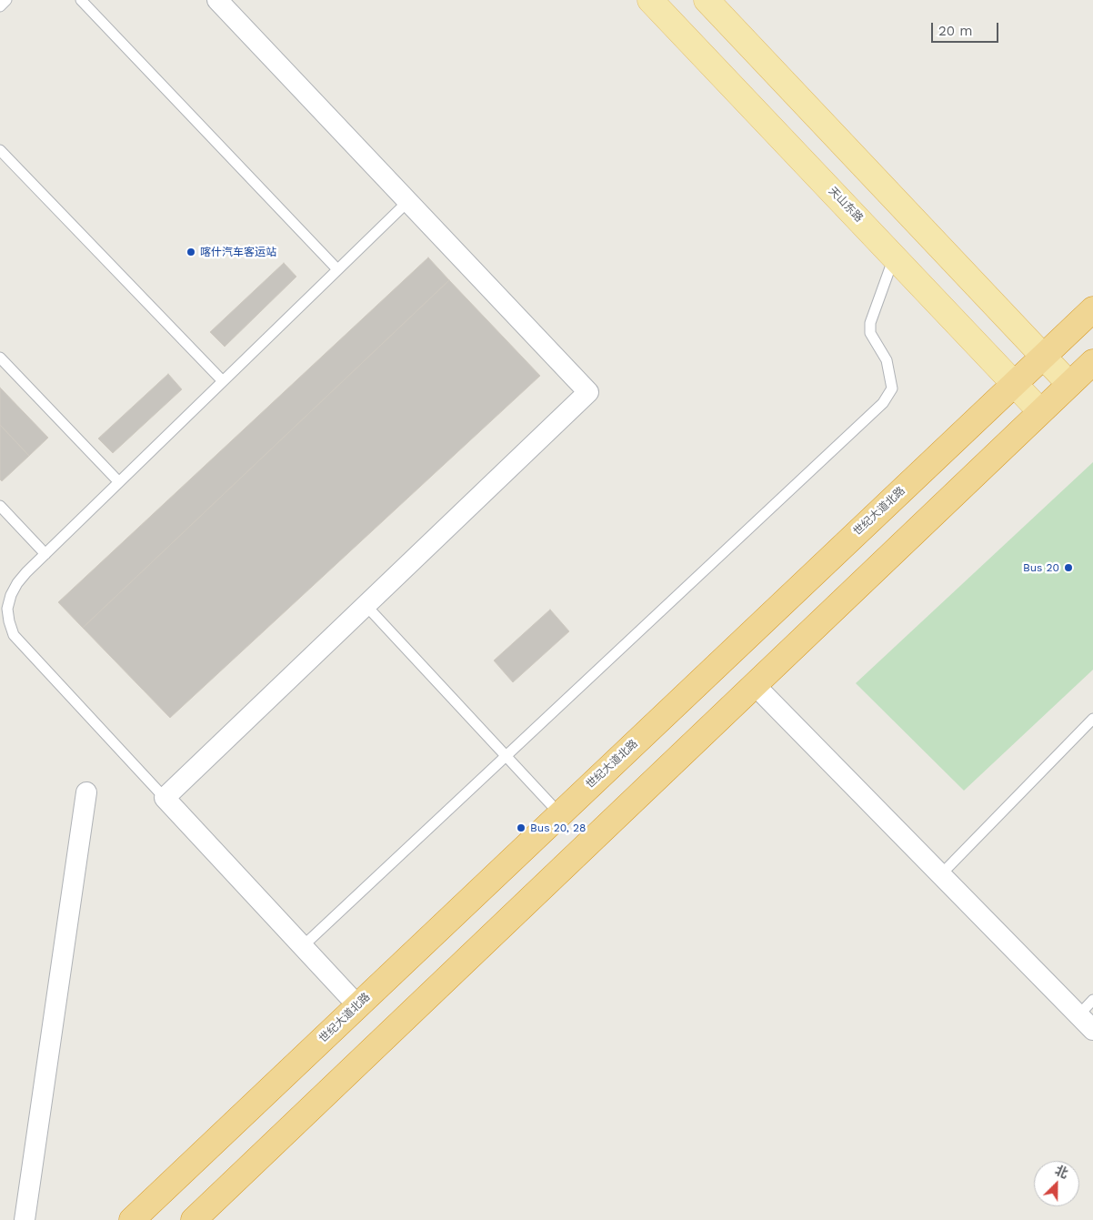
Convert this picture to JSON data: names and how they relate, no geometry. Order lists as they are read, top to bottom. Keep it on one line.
{"streets":{"highway":["世纪大道北路"],"main road":["天山东路"]},"crossings":[["天山东路","世纪大道北路"]],"places":["喀什汽车客运站","Bus 20","Bus 20, 28"],"scale_bar":"20 m","north":"top right"}
